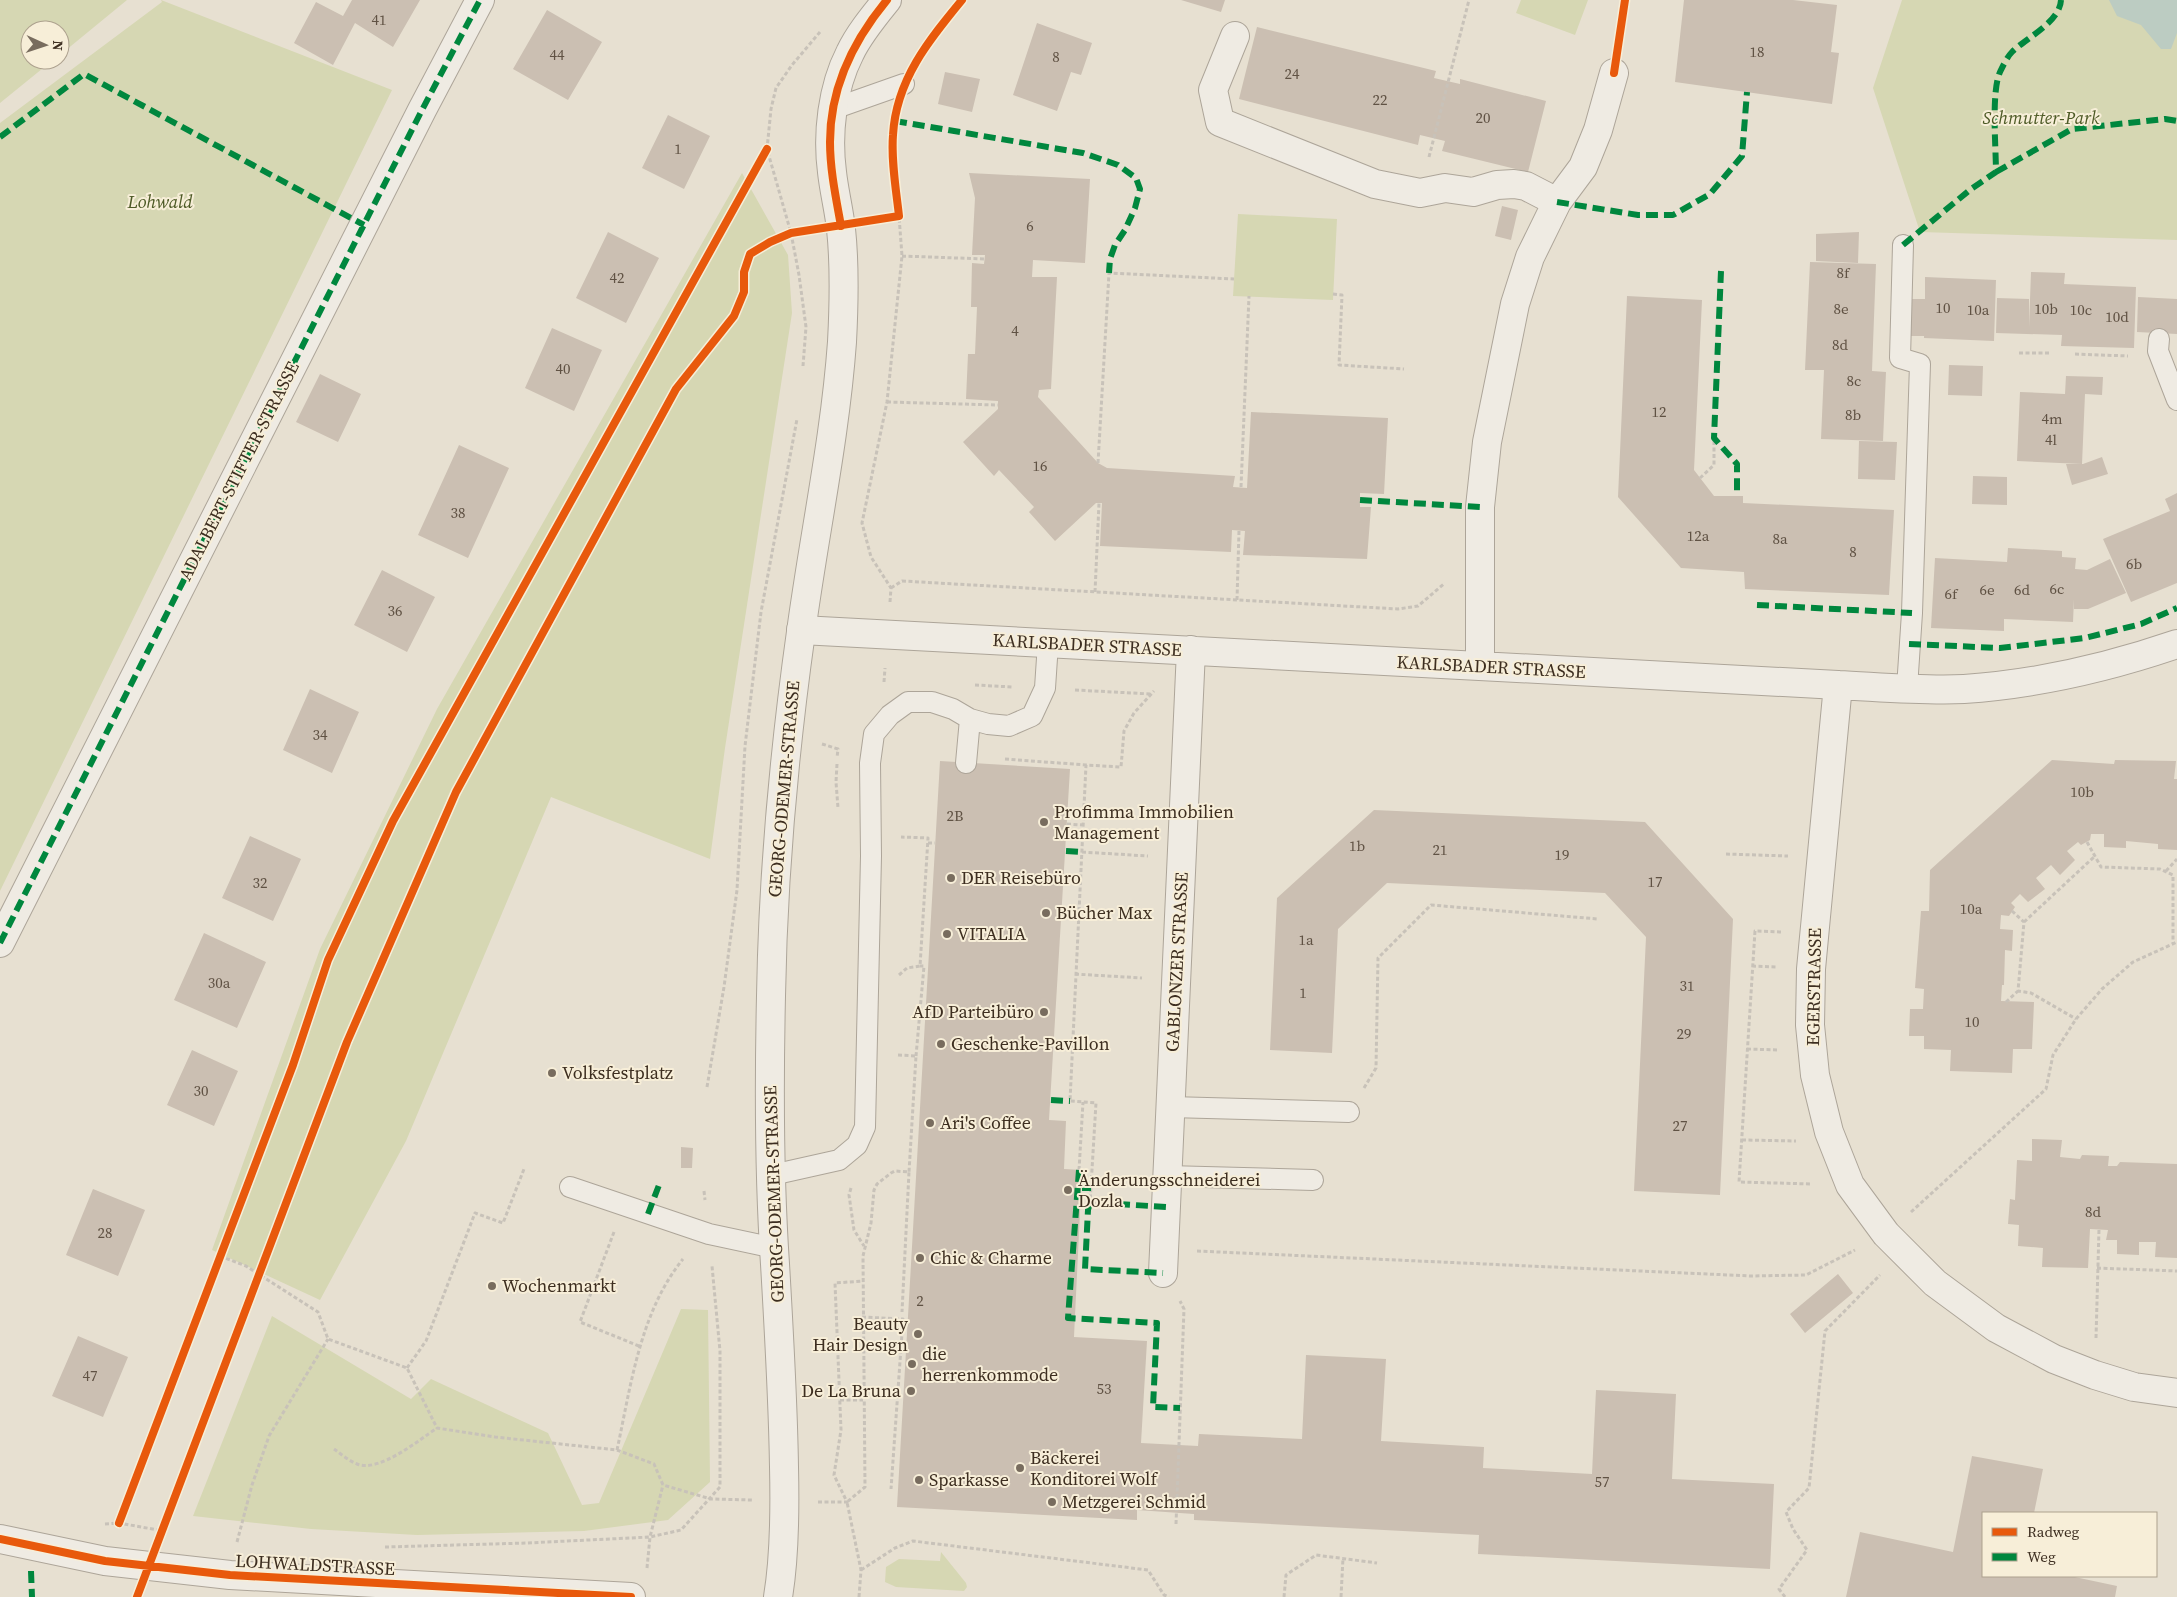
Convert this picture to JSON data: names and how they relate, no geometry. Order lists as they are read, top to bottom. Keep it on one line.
{"streets":{"street":["ADALBERT-STIFTER-STRASSE","KARLSBADER STRASSE","GEORG-ODEMER-STRASSE","GABLONZER STRASSE","EGERSTRASSE","LOHWALDSTRASSE"]},"crossings":[["KARLSBADER STRASSE","GEORG-ODEMER-STRASSE"],["KARLSBADER STRASSE","GABLONZER STRASSE"],["KARLSBADER STRASSE","EGERSTRASSE"]],"parks":["Schmutter-Park","Lohwald"],"places":["Profimma Immobilien Management","DER Reisebüro","Bücher Max","VITALIA","AfD Parteibüro","Geschenke-Pavillon","Volksfestplatz","Ari's Coffee","Änderungsschneiderei Dozla","Chic & Charme","Wochenmarkt","Beauty Hair Design","die herrenkommode","De La Bruna","Bäckerei Konditorei Wolf","Sparkasse","Metzgerei Schmid"],"house_numbers":["41","18","44","8","24","22","20","1","6","8f","42","10","8e","10b","10a","10c","10d","4","8d","40","8c","12","8b","4m","4l","16","38","12a","8a","8","6b","6c","6e","6d","6f","36","34","10b","2B","1b","21","19","17","32","10a","1a","30a","31","1","10","29","30","27","8d","28","2","47","53","57"],"legend":["Radweg","Weg"],"north":"right"}
